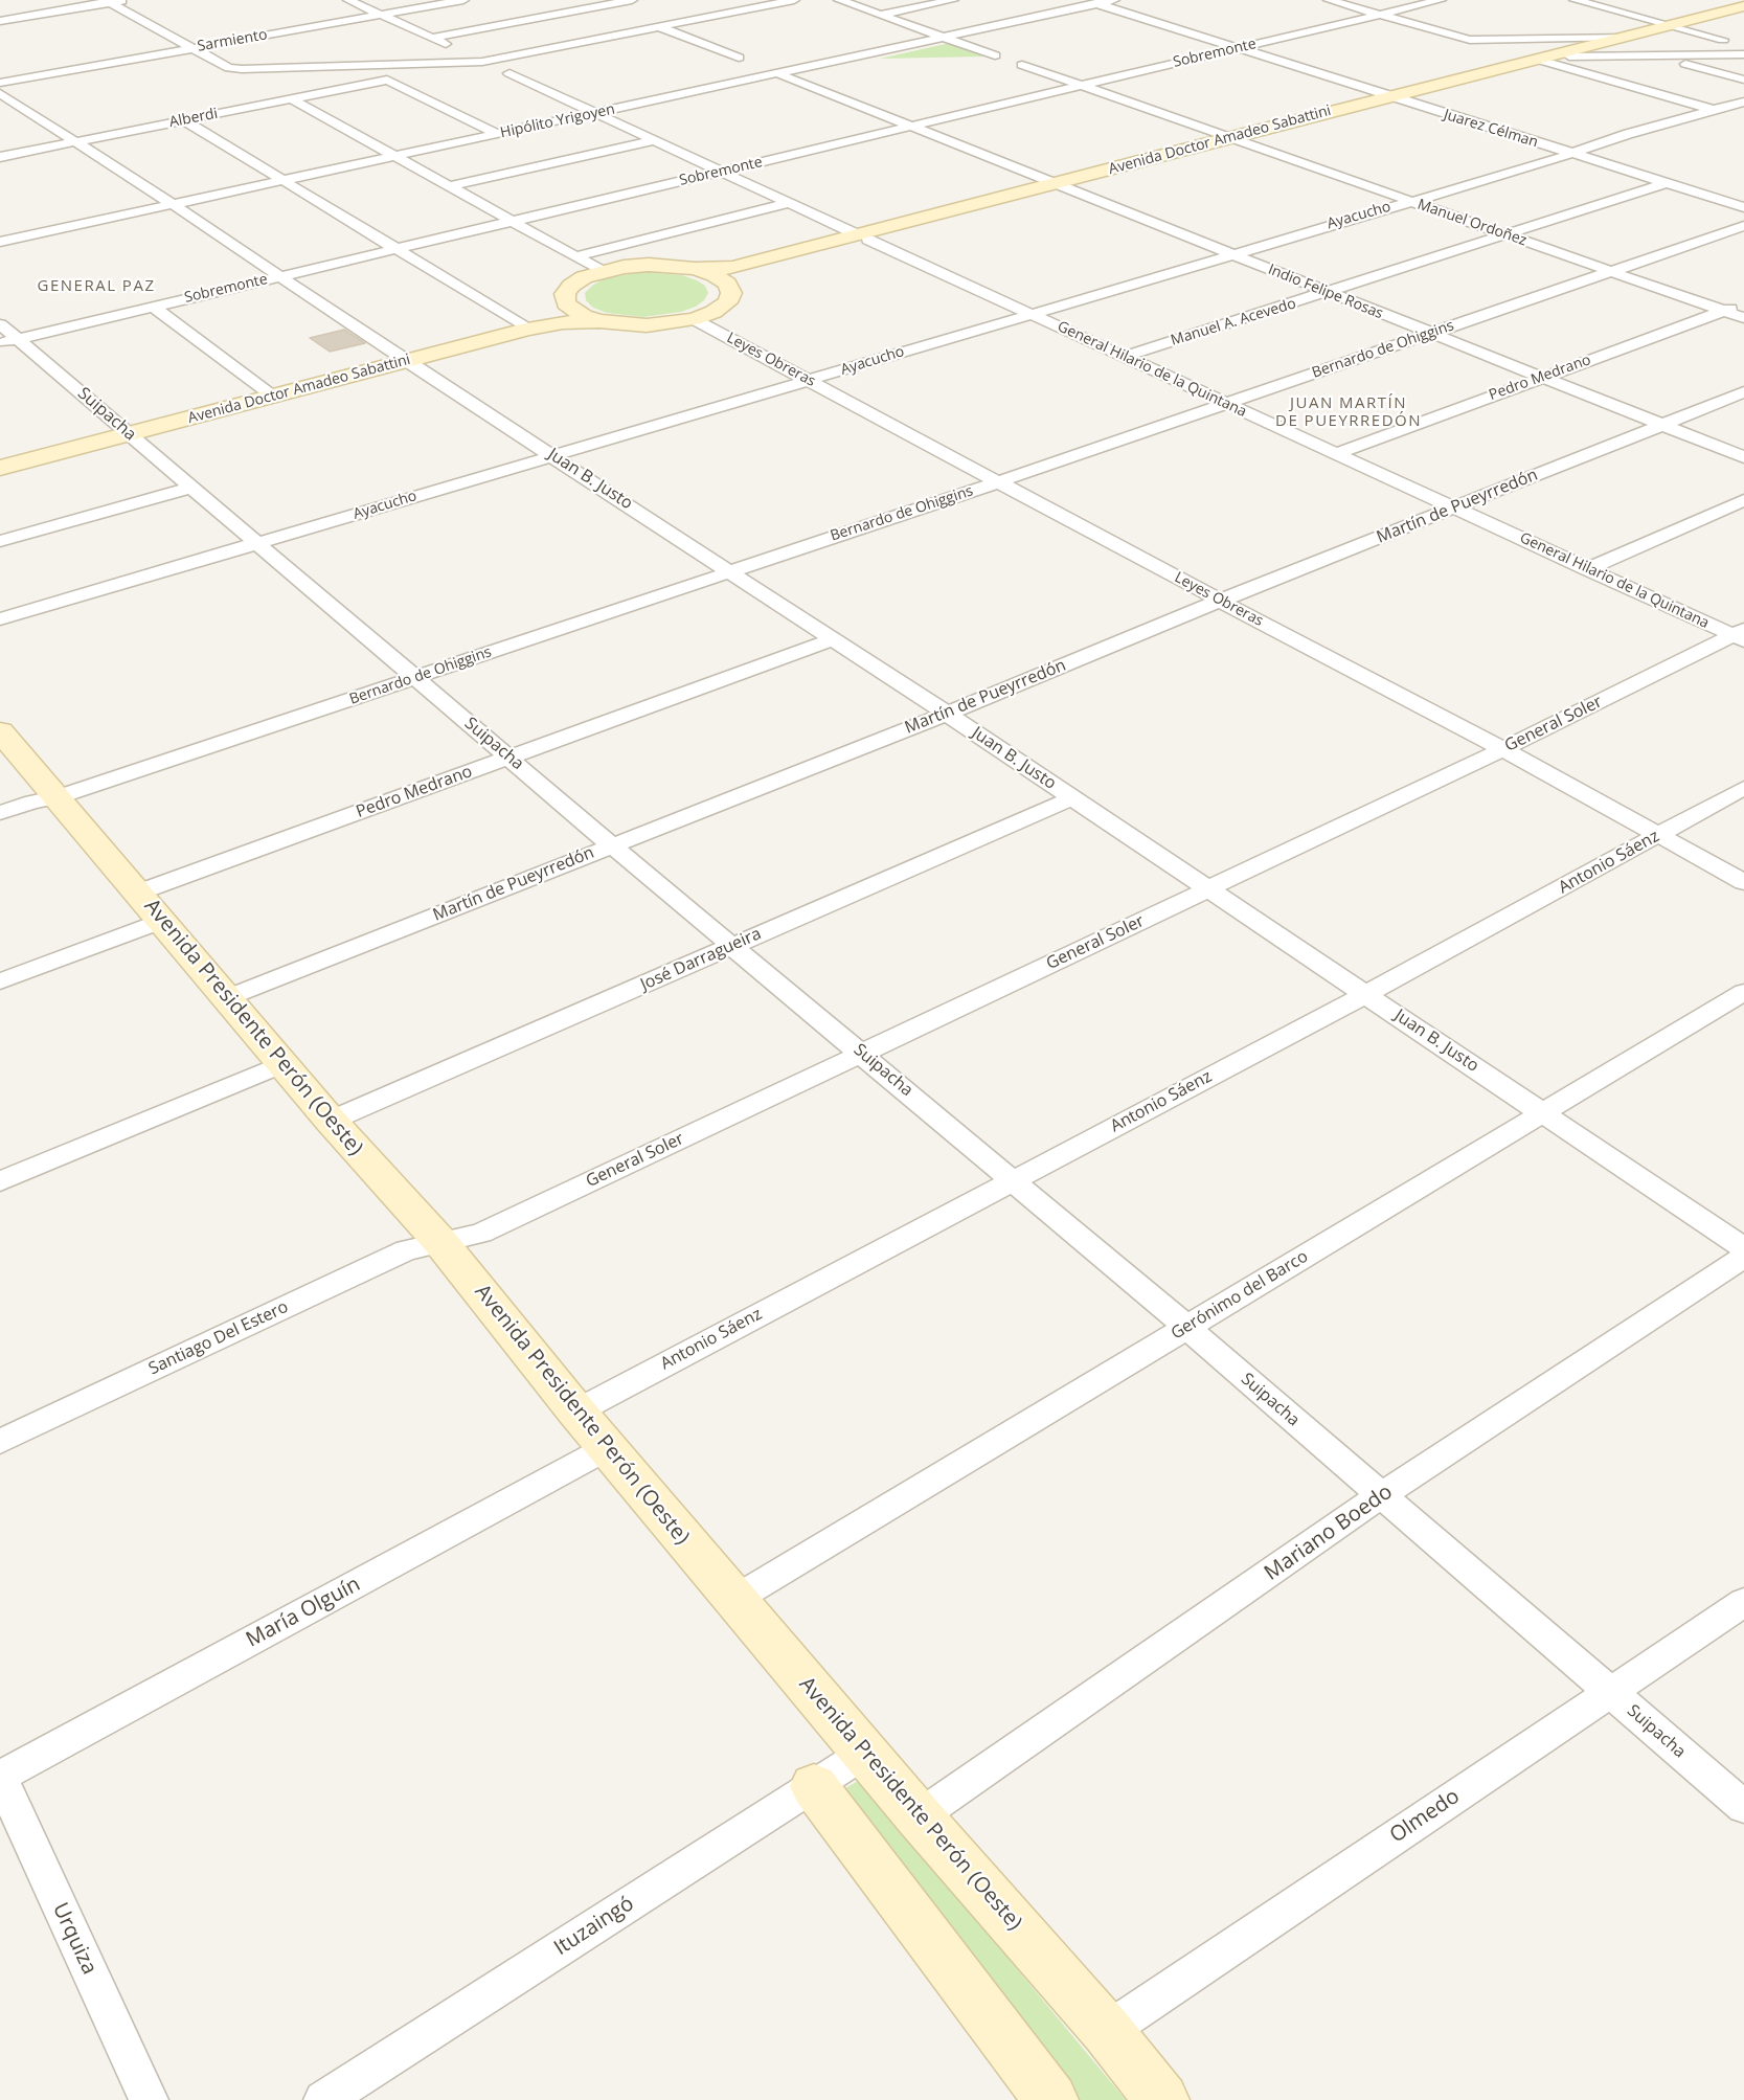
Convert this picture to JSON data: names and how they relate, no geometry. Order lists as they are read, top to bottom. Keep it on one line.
{"streets":{"main road":["Avenida Doctor Amadeo Sabattini","Avenida Presidente Perón (Oeste)"],"street":["Sarmiento","Sobremonte","Alberdi","Hipólito Yrigoyen","Juarez Célman","Ayacucho","Manuel Ordoñez","Indio Felipe Rosas","Manuel A. Acevedo","Bernardo de Ohiggins","Leyes Obreras","General Hilario de la Quintana","Pedro Medrano","Suipacha","Juan B. Justo","Martín de Pueyrredón","General Soler","Antonio Sáenz","José Darragueira","Gerónimo del Barco","Santiago Del Estero","Mariano Boedo","María Olguín","Olmedo","Ituzaingó","Urquiza"]},"crossings":[["Sobremonte","Juarez Célman"],["Sobremonte","Manuel Ordoñez"],["Sobremonte","Indio Felipe Rosas"],["Sobremonte","General Hilario de la Quintana"],["Sobremonte","Suipacha"],["Sobremonte","Juan B. Justo"],["Alberdi","Hipólito Yrigoyen"],["Alberdi","Juan B. Justo"],["Hipólito Yrigoyen","Juarez Célman"],["Hipólito Yrigoyen","Indio Felipe Rosas"],["Hipólito Yrigoyen","General Hilario de la Quintana"],["Hipólito Yrigoyen","Juan B. Justo"],["Juarez Célman","Avenida Doctor Amadeo Sabattini"],["Juarez Célman","Ayacucho"],["Juarez Célman","Manuel A. Acevedo"],["Avenida Doctor Amadeo Sabattini","Manuel Ordoñez"],["Avenida Doctor Amadeo Sabattini","Indio Felipe Rosas"],["Avenida Doctor Amadeo Sabattini","General Hilario de la Quintana"],["Avenida Doctor Amadeo Sabattini","Suipacha"],["Avenida Doctor Amadeo Sabattini","Juan B. Justo"],["Ayacucho","Manuel Ordoñez"],["Ayacucho","Indio Felipe Rosas"],["Ayacucho","Leyes Obreras"],["Ayacucho","General Hilario de la Quintana"],["Ayacucho","Suipacha"],["Ayacucho","Juan B. Justo"],["Manuel Ordoñez","Manuel A. Acevedo"],["Manuel Ordoñez","Bernardo de Ohiggins"],["Manuel Ordoñez","Pedro Medrano"],["Indio Felipe Rosas","Manuel A. Acevedo"],["Indio Felipe Rosas","Bernardo de Ohiggins"],["Indio Felipe Rosas","Pedro Medrano"],["Indio Felipe Rosas","Martín de Pueyrredón"],["Manuel A. Acevedo","General Hilario de la Quintana"],["Bernardo de Ohiggins","Leyes Obreras"],["Bernardo de Ohiggins","General Hilario de la Quintana"],["Bernardo de Ohiggins","Suipacha"],["Bernardo de Ohiggins","Juan B. Justo"],["Bernardo de Ohiggins","Avenida Presidente Perón (Oeste)"],["Leyes Obreras","Martín de Pueyrredón"],["Leyes Obreras","General Soler"],["Leyes Obreras","Antonio Sáenz"],["General Hilario de la Quintana","Pedro Medrano"],["General Hilario de la Quintana","Martín de Pueyrredón"],["General Hilario de la Quintana","General Soler"],["Pedro Medrano","Suipacha"],["Pedro Medrano","Juan B. Justo"],["Pedro Medrano","Avenida Presidente Perón (Oeste)"],["Suipacha","Martín de Pueyrredón"],["Suipacha","General Soler"],["Suipacha","Antonio Sáenz"],["Suipacha","José Darragueira"],["Suipacha","Gerónimo del Barco"],["Suipacha","Mariano Boedo"],["Suipacha","Olmedo"],["Juan B. Justo","Martín de Pueyrredón"],["Juan B. Justo","General Soler"],["Juan B. Justo","Antonio Sáenz"],["Juan B. Justo","José Darragueira"],["Juan B. Justo","Gerónimo del Barco"],["Martín de Pueyrredón","Avenida Presidente Perón (Oeste)"],["General Soler","Avenida Presidente Perón (Oeste)"],["General Soler","Santiago Del Estero"],["Antonio Sáenz","Avenida Presidente Perón (Oeste)"],["José Darragueira","Avenida Presidente Perón (Oeste)"],["Avenida Presidente Perón (Oeste)","Gerónimo del Barco"],["Avenida Presidente Perón (Oeste)","Santiago Del Estero"],["Avenida Presidente Perón (Oeste)","Mariano Boedo"],["Avenida Presidente Perón (Oeste)","María Olguín"],["Avenida Presidente Perón (Oeste)","Olmedo"],["Avenida Presidente Perón (Oeste)","Ituzaingó"],["María Olguín","Urquiza"]],"districts":["GENERAL PAZ","JUAN MARTÍN DE PUEYRREDÓN"]}
